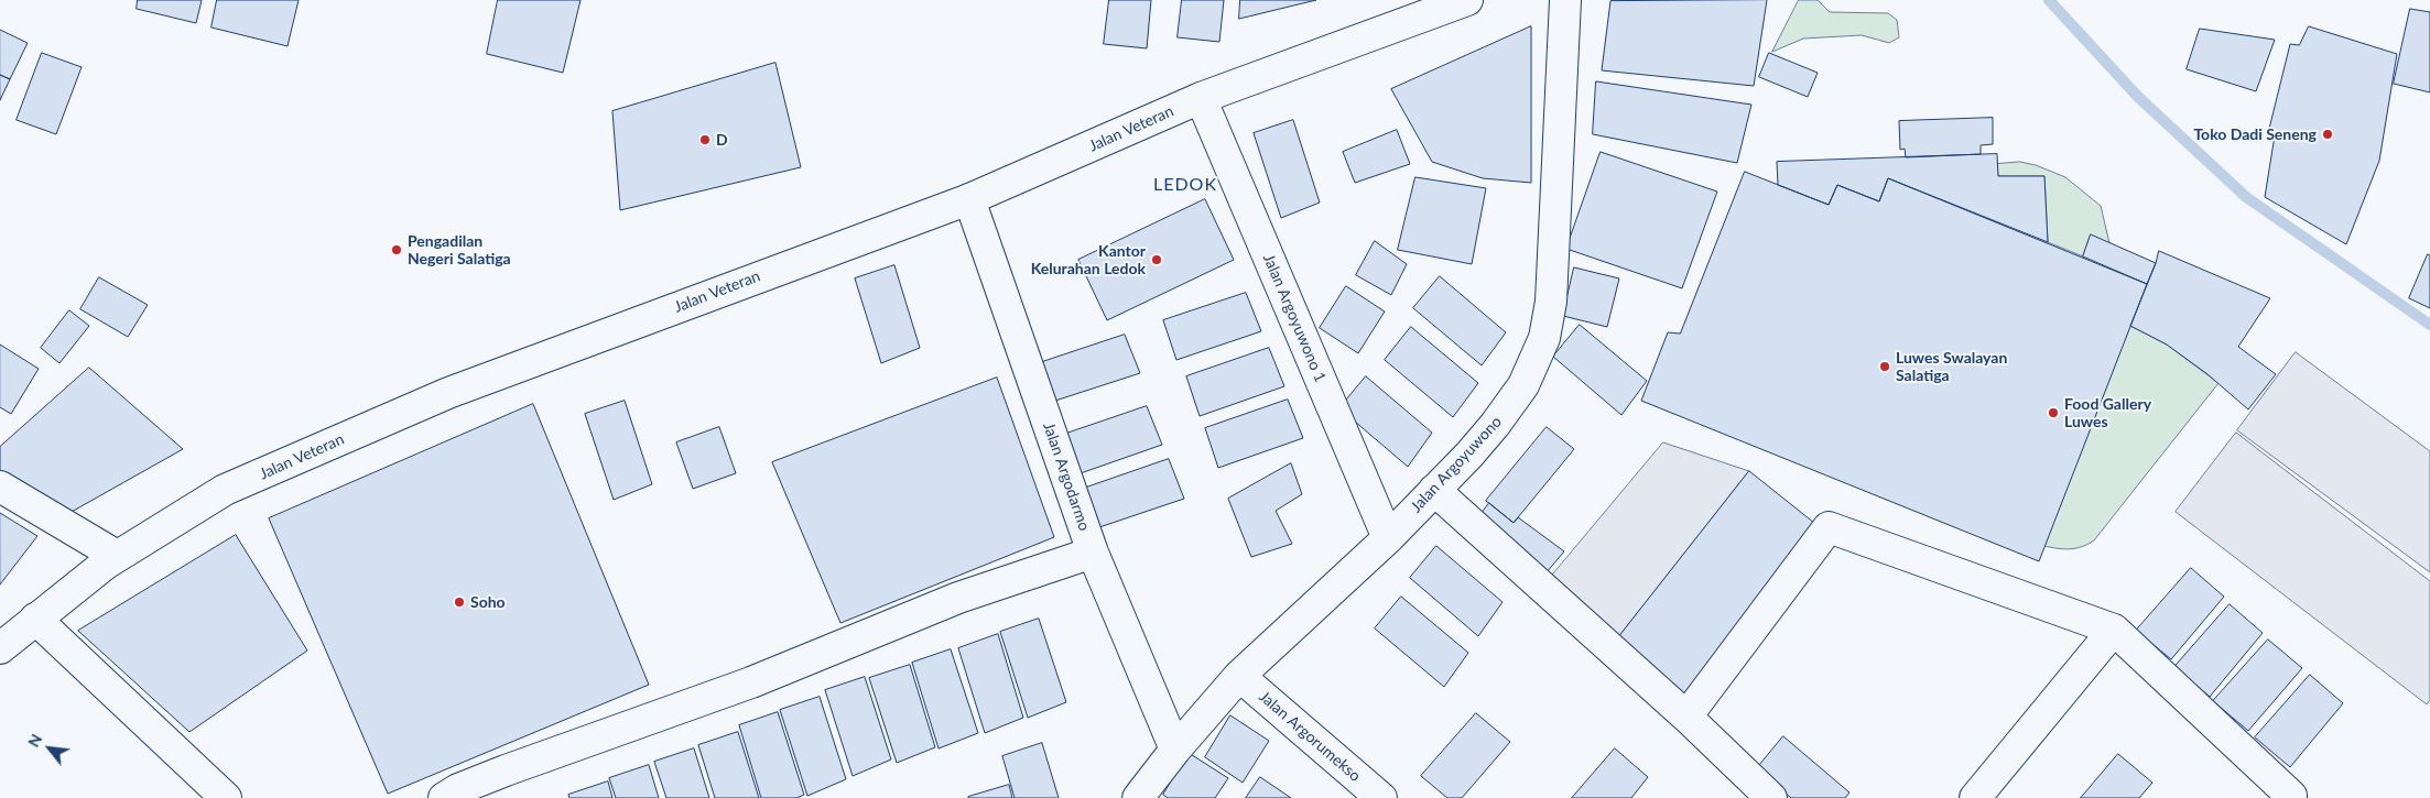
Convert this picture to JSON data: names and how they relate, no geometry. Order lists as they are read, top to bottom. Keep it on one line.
{"streets":{"street":["Jalan Veteran","Jalan Argoyuwono 1","Jalan Argoyuwono","Jalan Argodarmo","Jalan Argorumekso"]},"crossings":[["Jalan Veteran","Jalan Argoyuwono 1"],["Jalan Veteran","Jalan Argodarmo"],["Jalan Argoyuwono 1","Jalan Argoyuwono"],["Jalan Argoyuwono","Jalan Argodarmo"],["Jalan Argoyuwono","Jalan Argorumekso"]],"districts":["LEDOK"],"places":["Toko Dadi Seneng","D","Pengadilan Negeri Salatiga","Kantor Kelurahan Ledok","Luwes Swalayan Salatiga","Food Gallery Luwes","Soho"],"north":"top left"}
